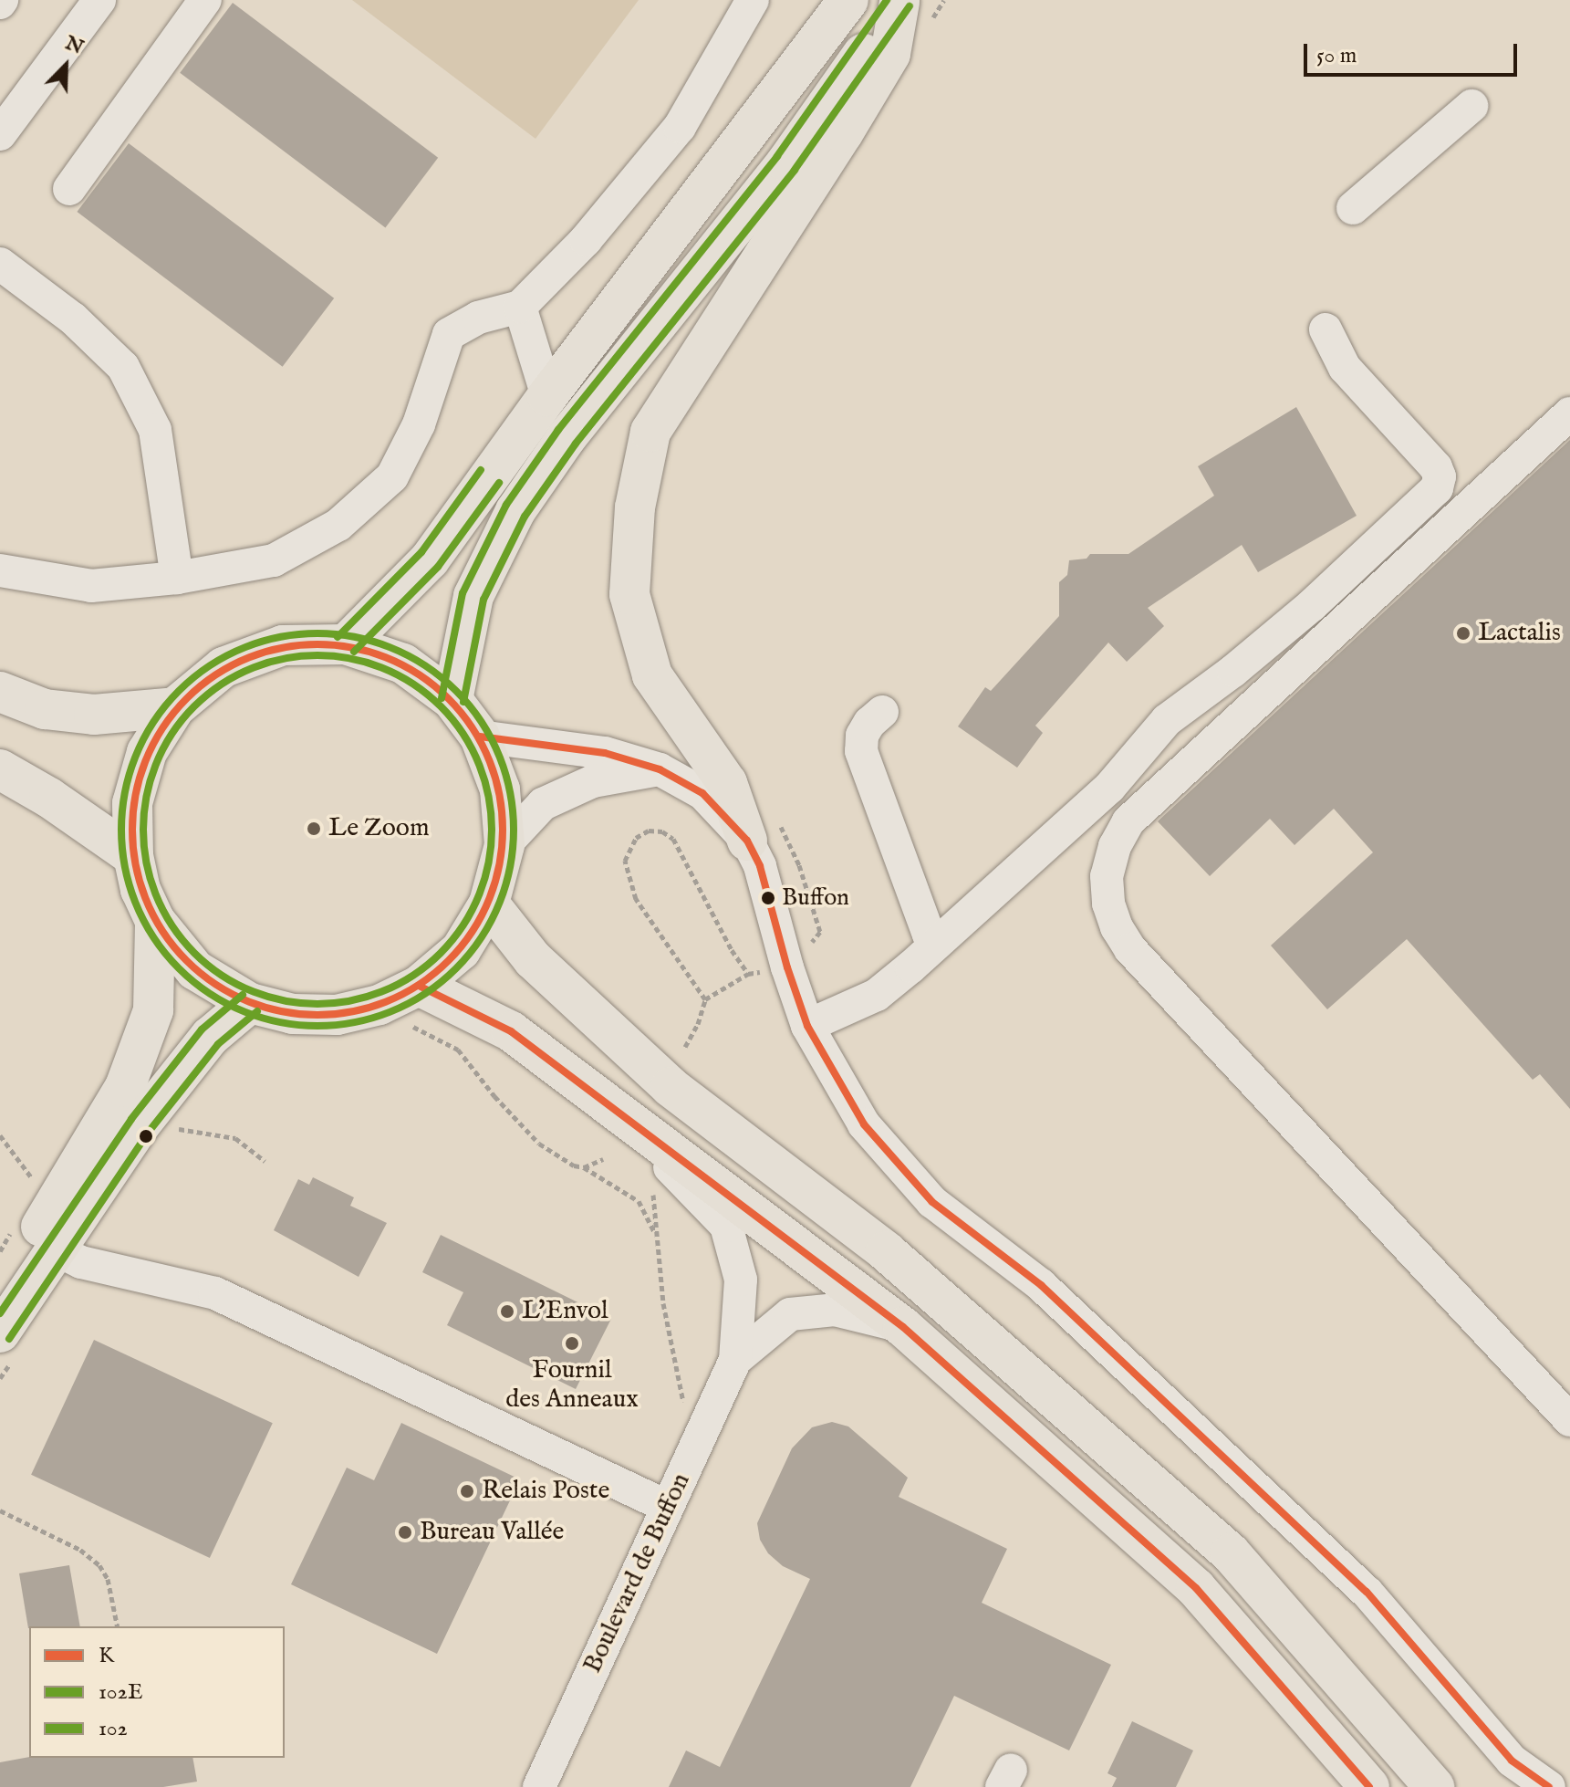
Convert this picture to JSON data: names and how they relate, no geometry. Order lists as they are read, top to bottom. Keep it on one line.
{"streets":{"street":["Boulevard de Buffon"]},"places":["Lactalis","Le Zoom","Buffon","L'Envol","Fournil des Anneaux","Relais Poste","Bureau Vallée"],"lines":["transit line 102","transit line 102E","transit line K"],"legend":["K","102E","102"],"scale_bar":"50 m","north":"top right"}
